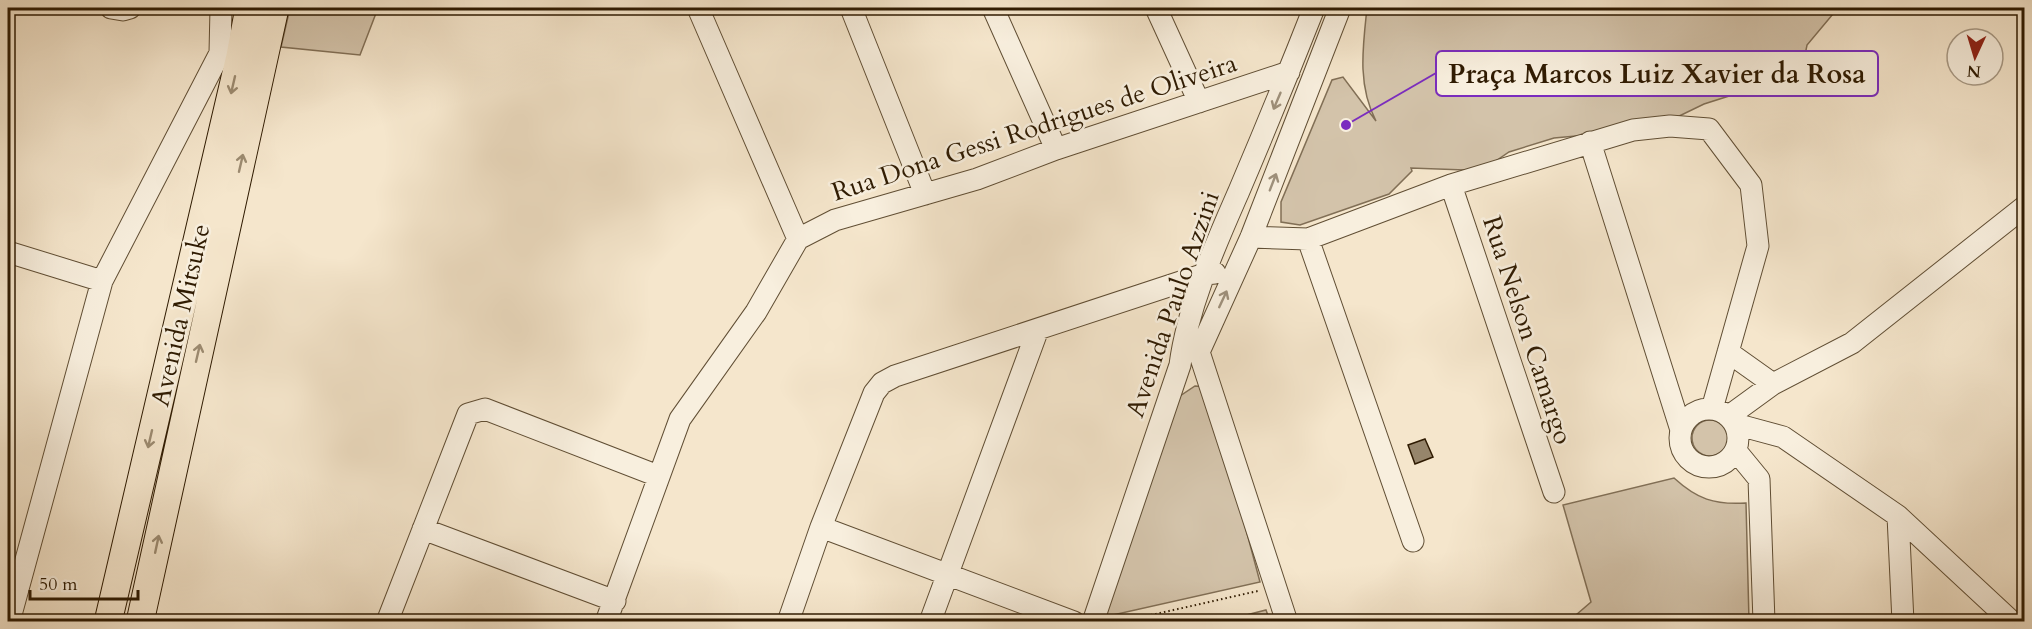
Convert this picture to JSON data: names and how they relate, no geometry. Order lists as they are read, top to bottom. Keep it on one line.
{"streets":{"main road":["Avenida Mitsuke"],"street":["Rua Dona Gessi Rodrigues de Oliveira","Avenida Paulo Azzini","Rua Nelson Camargo"]},"crossings":[["Rua Dona Gessi Rodrigues de Oliveira","Avenida Paulo Azzini"]],"places":["Praça Marcos Luiz Xavier da Rosa"],"scale_bar":"50 m","north":"bottom"}
